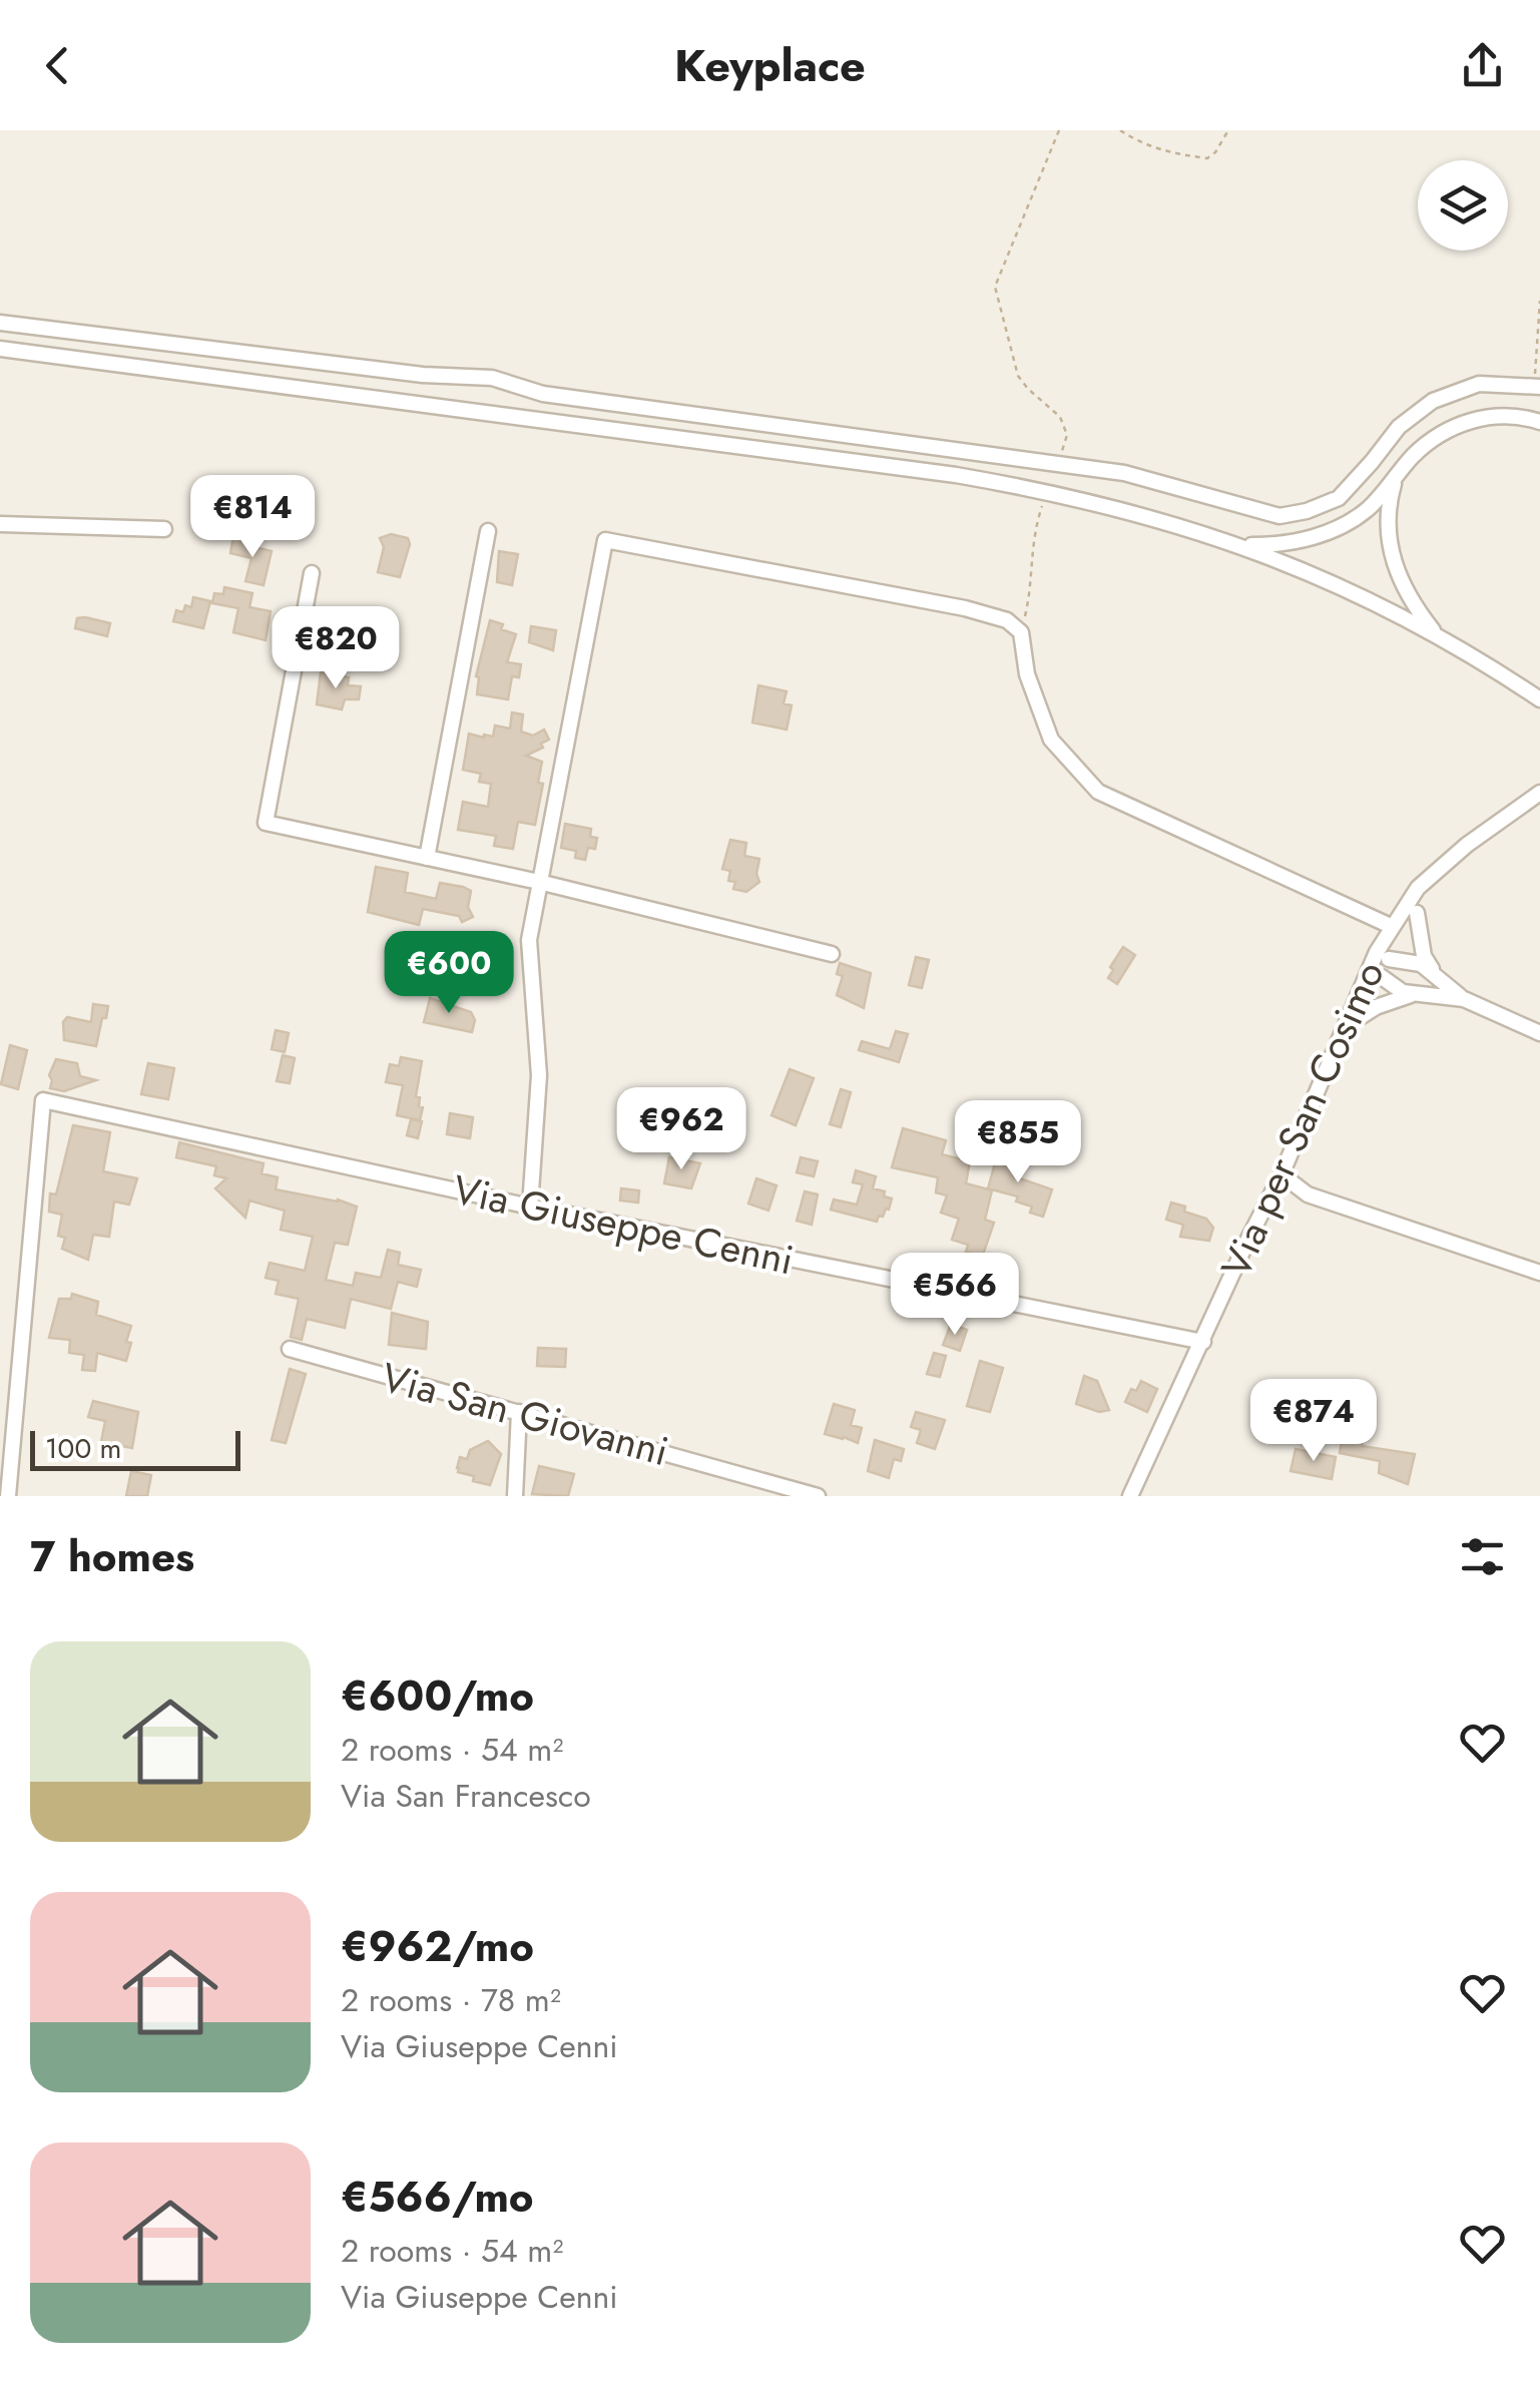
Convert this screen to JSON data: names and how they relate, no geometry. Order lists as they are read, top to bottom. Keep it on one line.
{"streets":{"street":["Via per San Cosimo","Via Giuseppe Cenni","Via San Giovanni"]},"crossings":[["Via per San Cosimo","Via Giuseppe Cenni"]],"scale_bar":"100 m","page":{"header":"Keyplace","price":["€814","€820","€600","€962","€855","€566","€874"],"scale":"100 m","heading":"7 homes","list":[{"name":"€600/mo","note":"2 rooms · 54 m² · Via San Francesco"},{"name":"€962/mo","note":"2 rooms · 78 m² · Via Giuseppe Cenni"},{"name":"€566/mo","note":"2 rooms · 54 m² · Via Giuseppe Cenni"}]}}
